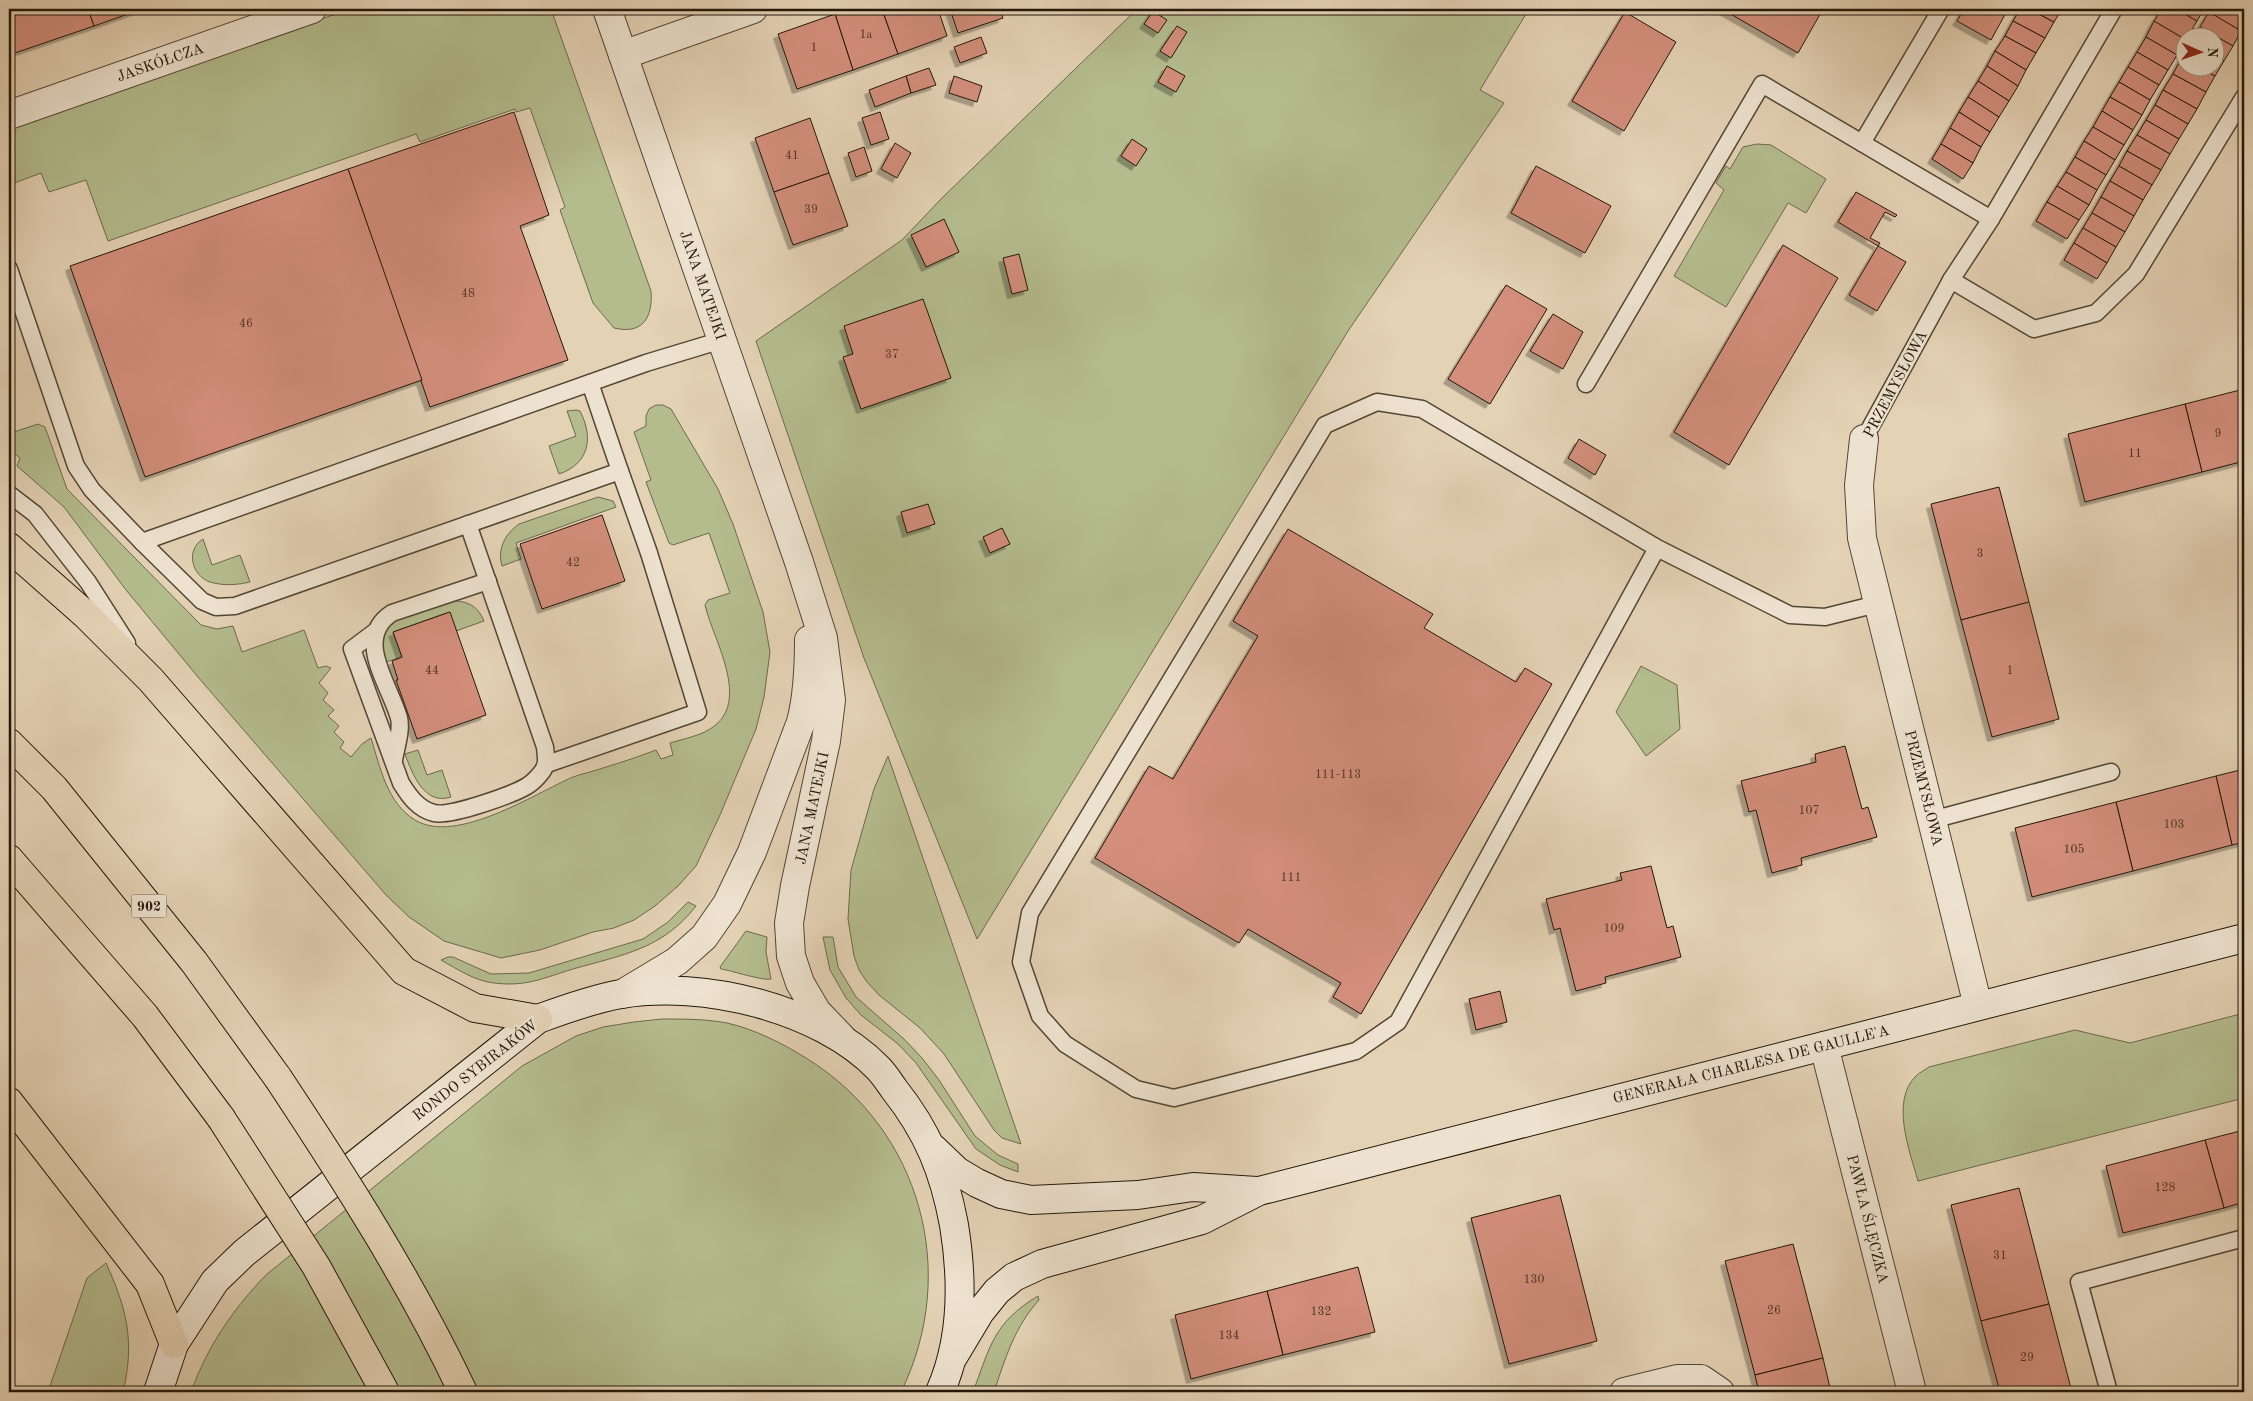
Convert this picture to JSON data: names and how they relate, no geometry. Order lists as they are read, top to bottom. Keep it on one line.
{"streets":{"main road":["902"],"street":["JASKÓŁCZA","JANA MATEJKI","PRZEMYSŁOWA","GENERAŁA CHARLESA DE GAULLE'A","RONDO SYBIRAKÓW","PAWŁA ŚLĘCZKA"]},"crossings":[["JANA MATEJKI","RONDO SYBIRAKÓW"],["PRZEMYSŁOWA","GENERAŁA CHARLESA DE GAULLE'A"],["GENERAŁA CHARLESA DE GAULLE'A","RONDO SYBIRAKÓW"],["GENERAŁA CHARLESA DE GAULLE'A","PAWŁA ŚLĘCZKA"]],"house_numbers":["1a","1","41","39","48","46","37","9","11","3","42","44","1","111-113","107","103","105","111","109","128","31","130","26","132","134","29"],"north":"right"}
